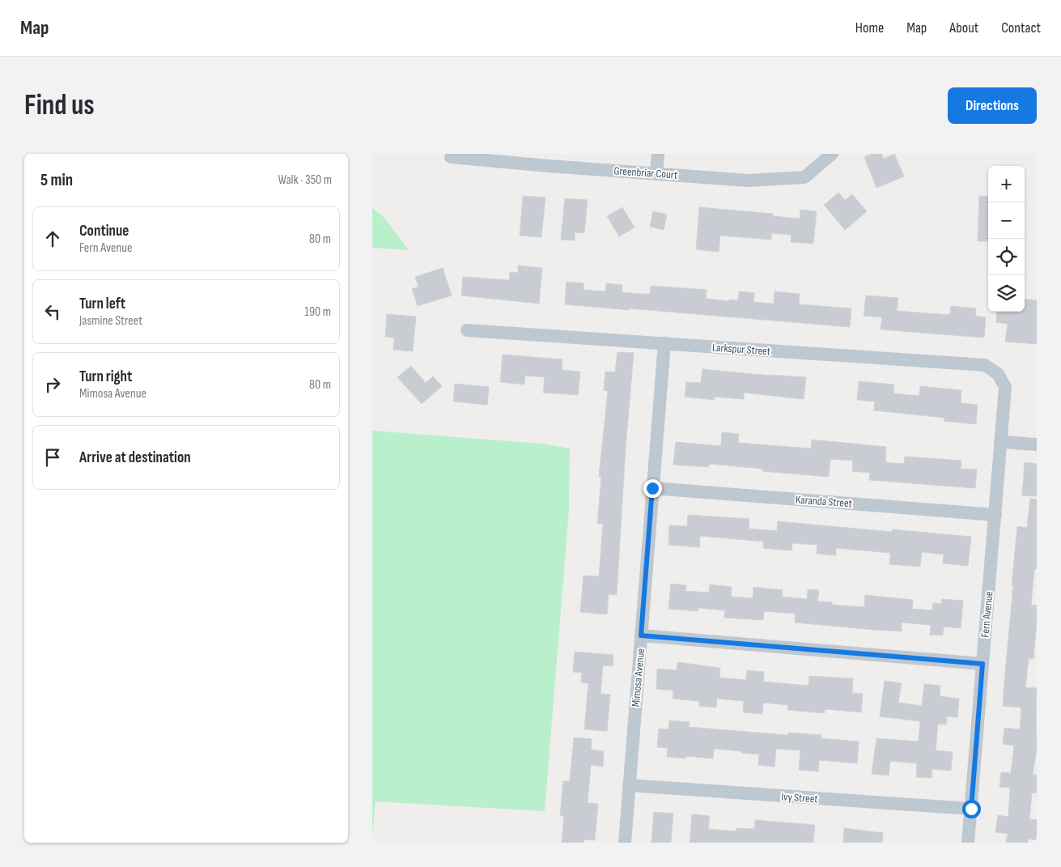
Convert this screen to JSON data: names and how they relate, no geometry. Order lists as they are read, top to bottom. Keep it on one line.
{"streets":{"street":["Greenbriar Court","Larkspur Street","Karanda Street","Fern Avenue","Mimosa Avenue","Ivy Street"]},"crossings":[["Larkspur Street","Fern Avenue"],["Larkspur Street","Mimosa Avenue"],["Karanda Street","Fern Avenue"],["Karanda Street","Mimosa Avenue"],["Fern Avenue","Ivy Street"],["Mimosa Avenue","Ivy Street"]],"page":{"header":"Map","nav":["Home","Map","About","Contact"],"buttons":"Directions","title":"Find us","heading":["5 min","Walk · 350 m"],"map_buttons":["+","−"],"list":[["Continue","Fern Avenue","80 m"],["Turn left","Jasmine Street","190 m"],["Turn right","Mimosa Avenue","80 m"],"Arrive at destination"]}}
